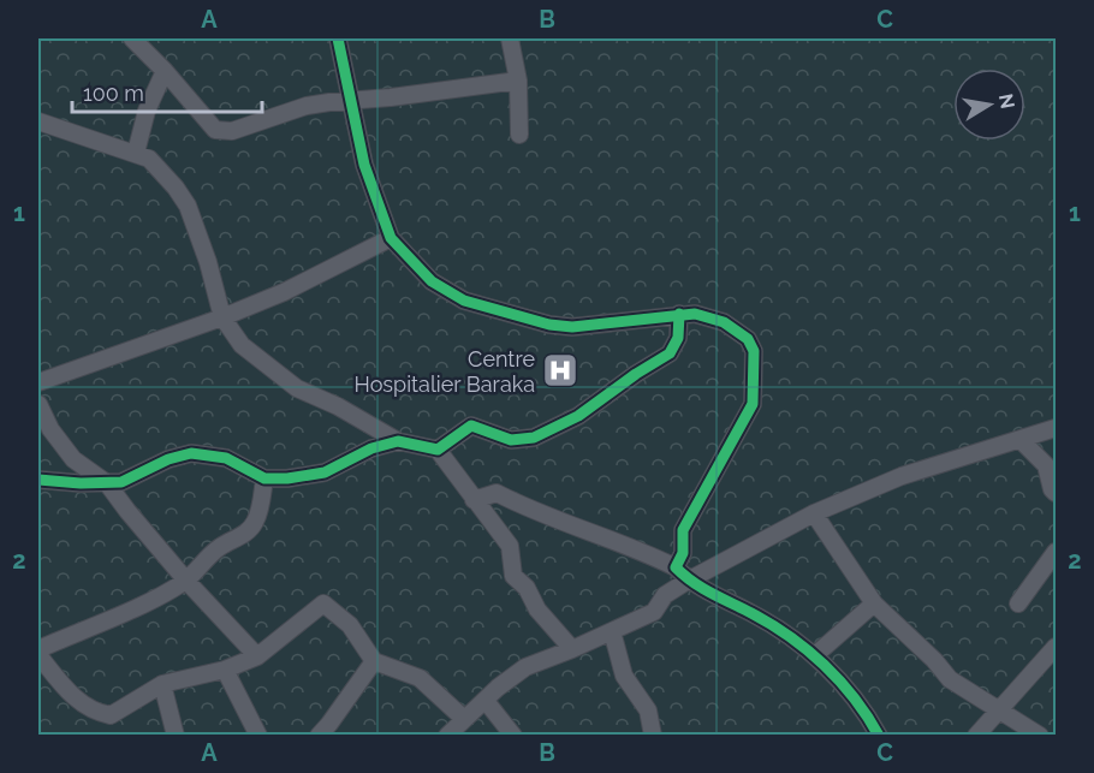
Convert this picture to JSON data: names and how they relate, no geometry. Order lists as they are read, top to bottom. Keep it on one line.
{"places":{"hospital":["Centre Hospitalier Baraka"]},"scale_bar":"100 m","north":"right","grid":{"columns":["A","B","C"],"rows":["1","2"]}}
